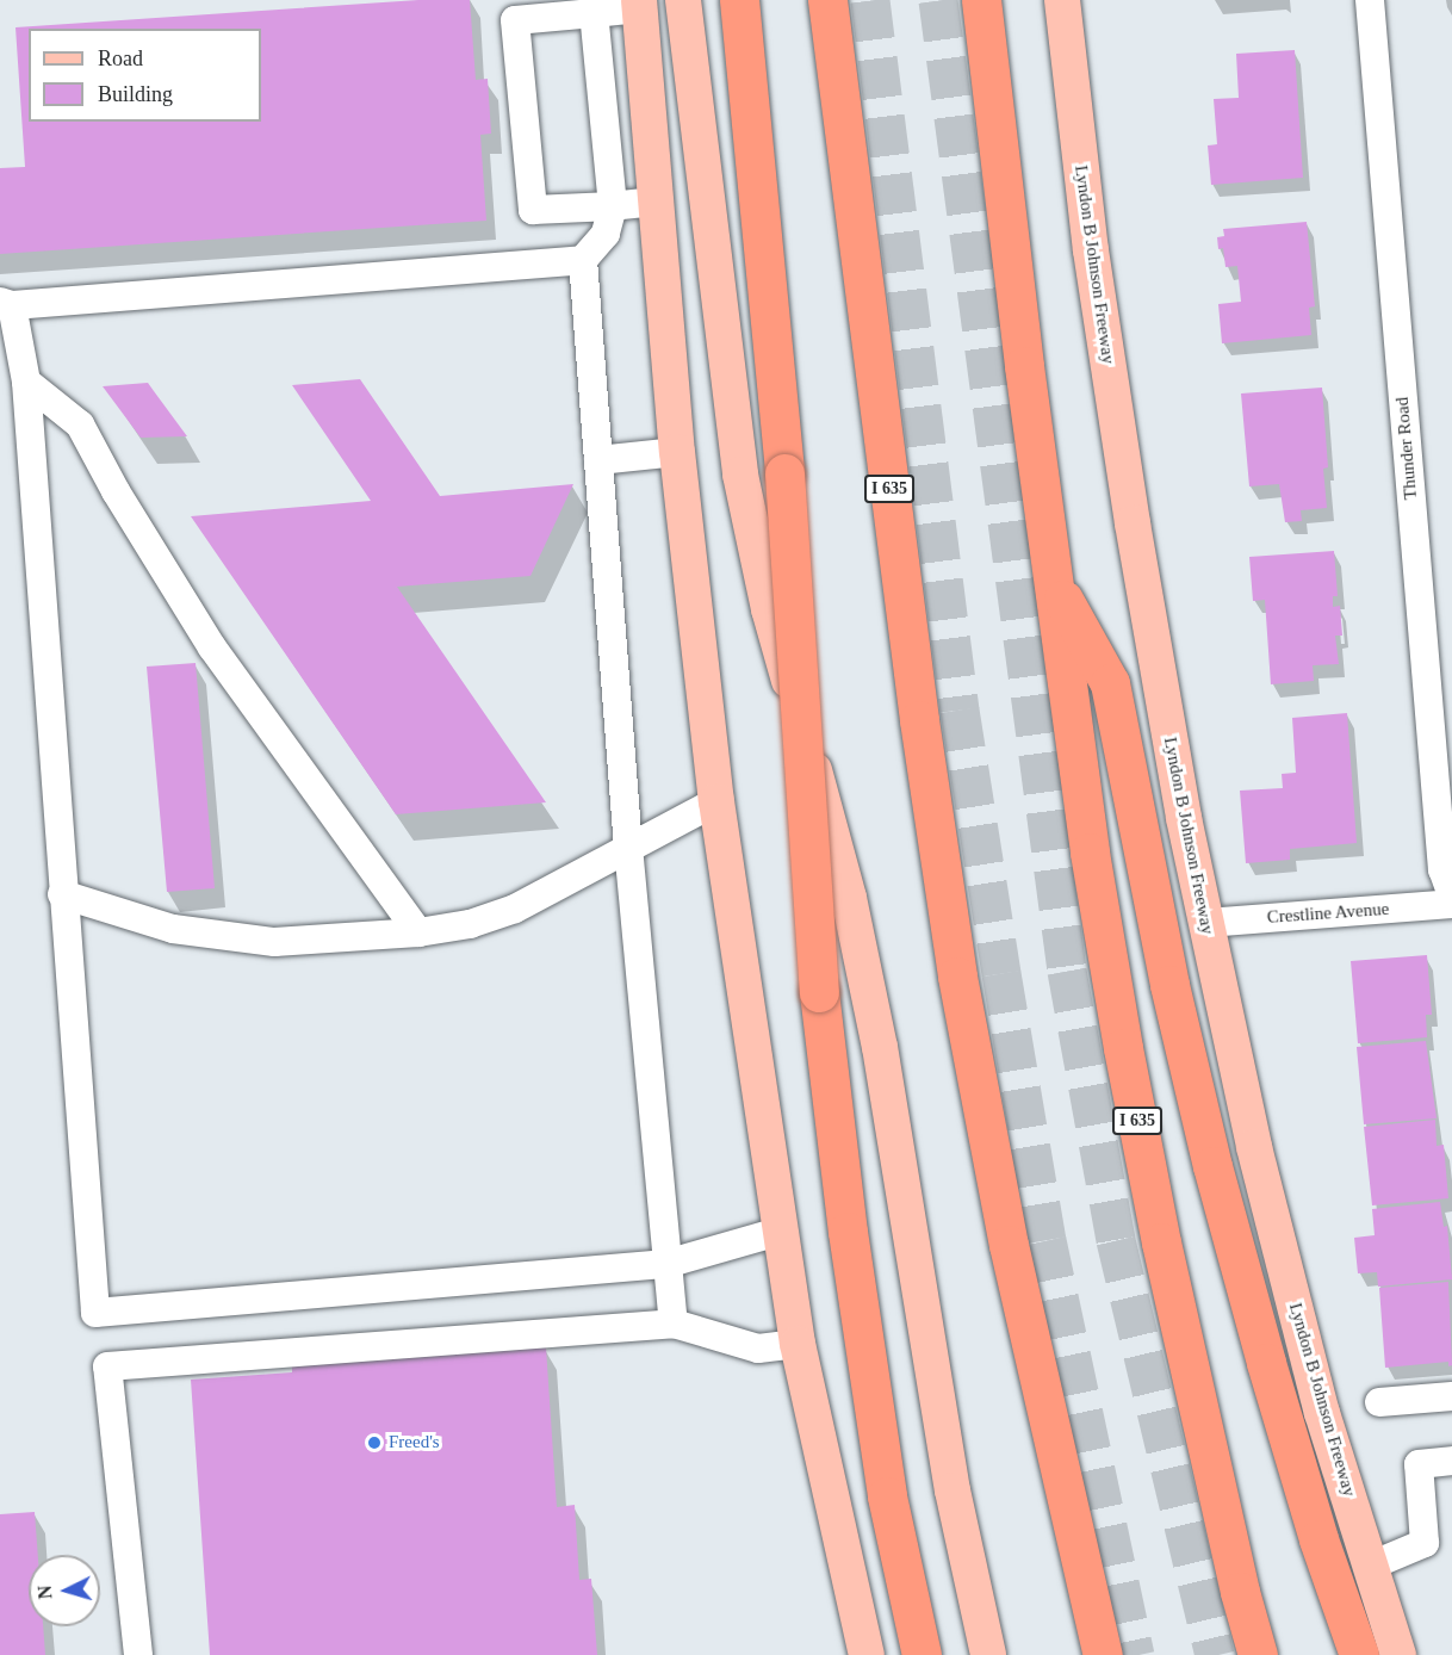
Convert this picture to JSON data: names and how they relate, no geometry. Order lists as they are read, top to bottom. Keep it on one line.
{"streets":{"highway":["I 635"],"main road":["Lyndon B Johnson Freeway"],"street":["Thunder Road","Crestline Avenue"]},"crossings":[["Lyndon B Johnson Freeway","Crestline Avenue"]],"places":["Freed's"],"legend":["Road","Building"],"north":"left"}
